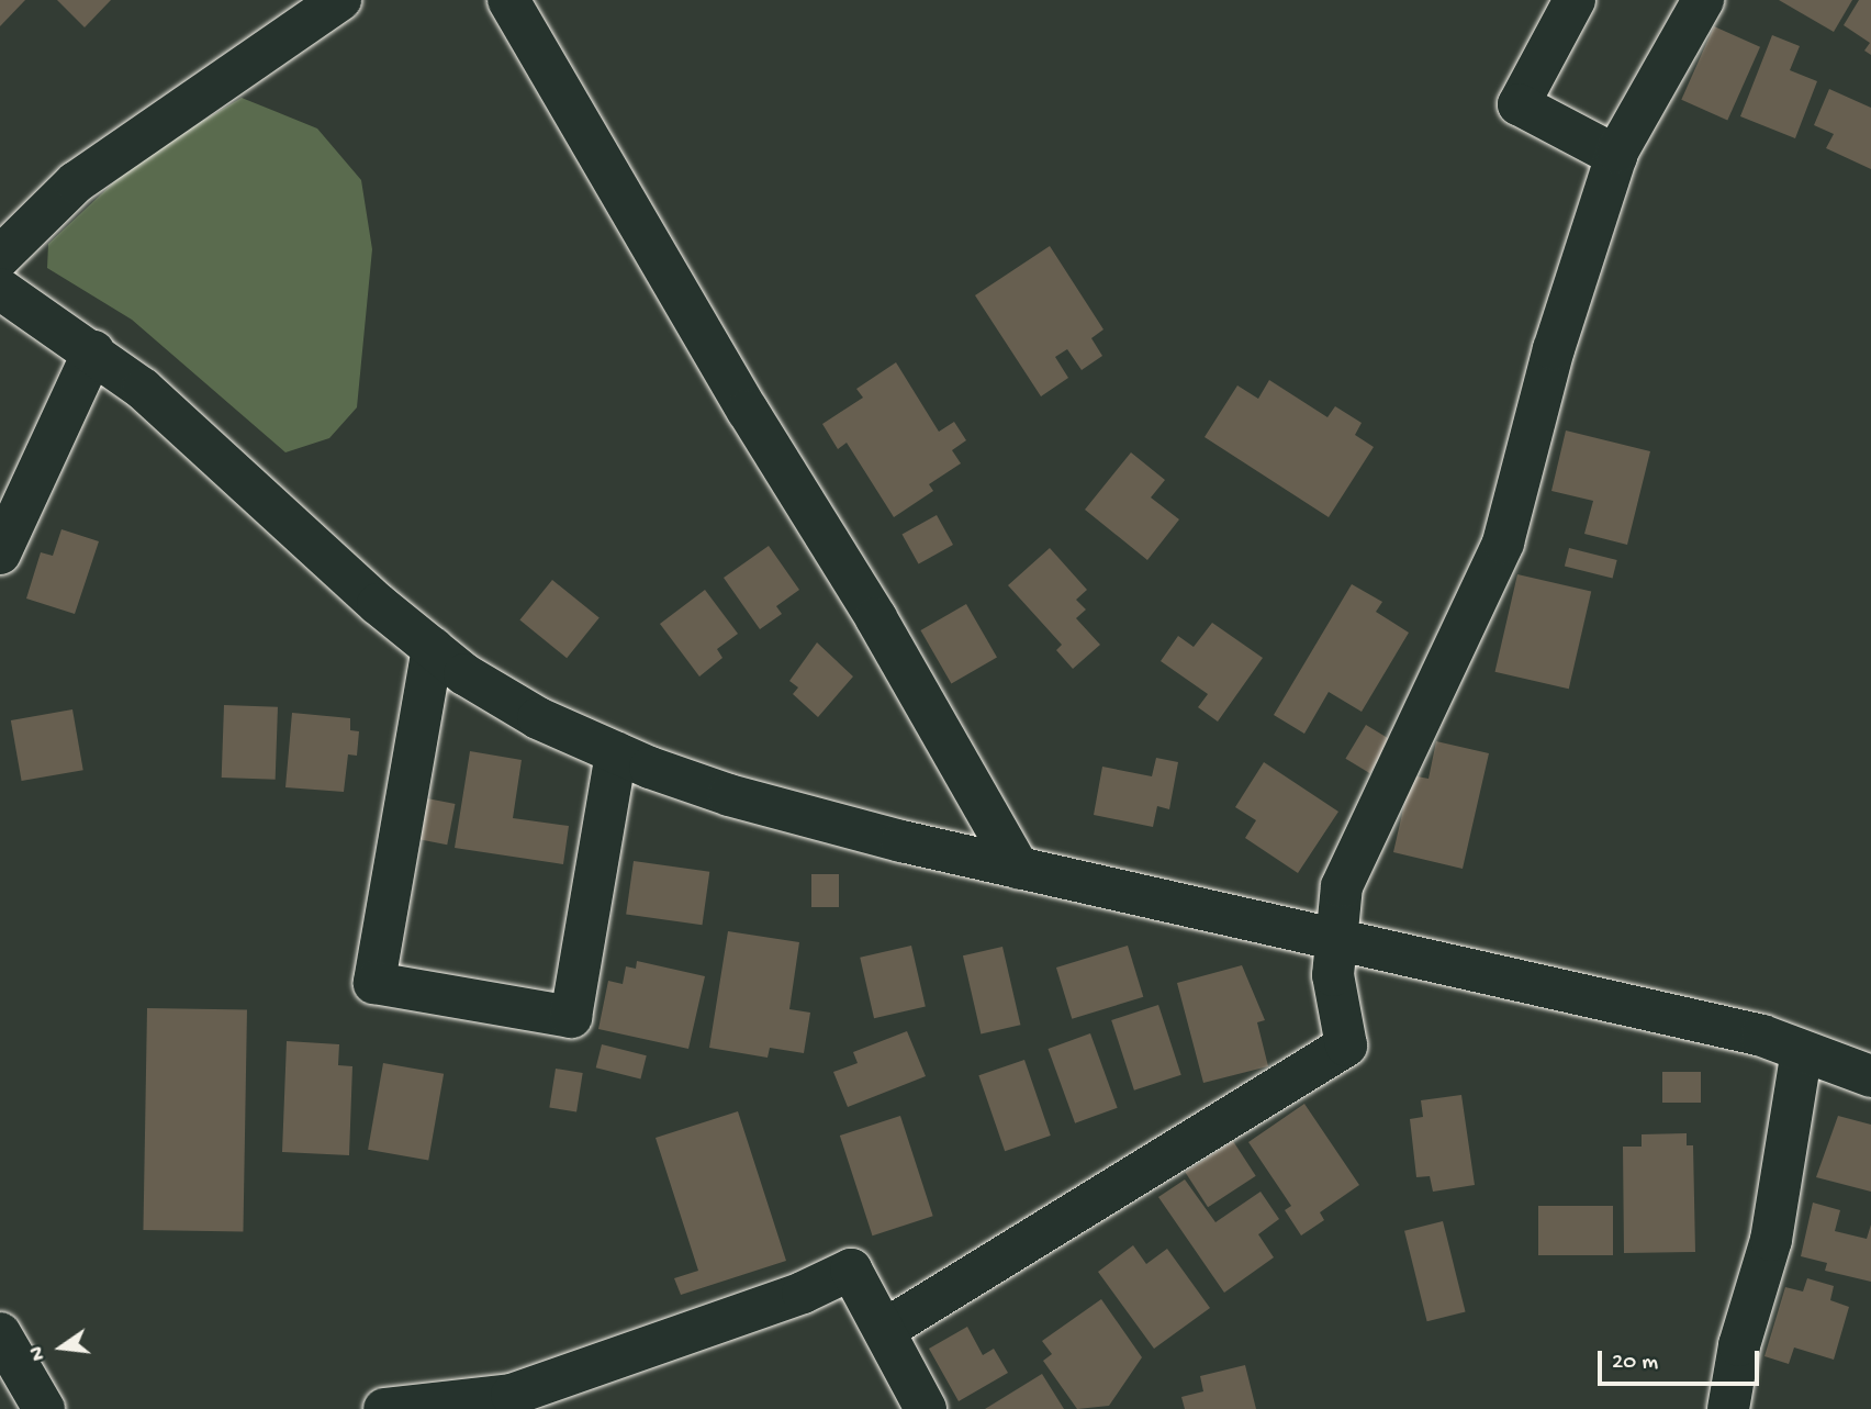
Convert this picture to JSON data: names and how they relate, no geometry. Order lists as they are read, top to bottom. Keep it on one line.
{"scale_bar":"20 m","north":"left"}
